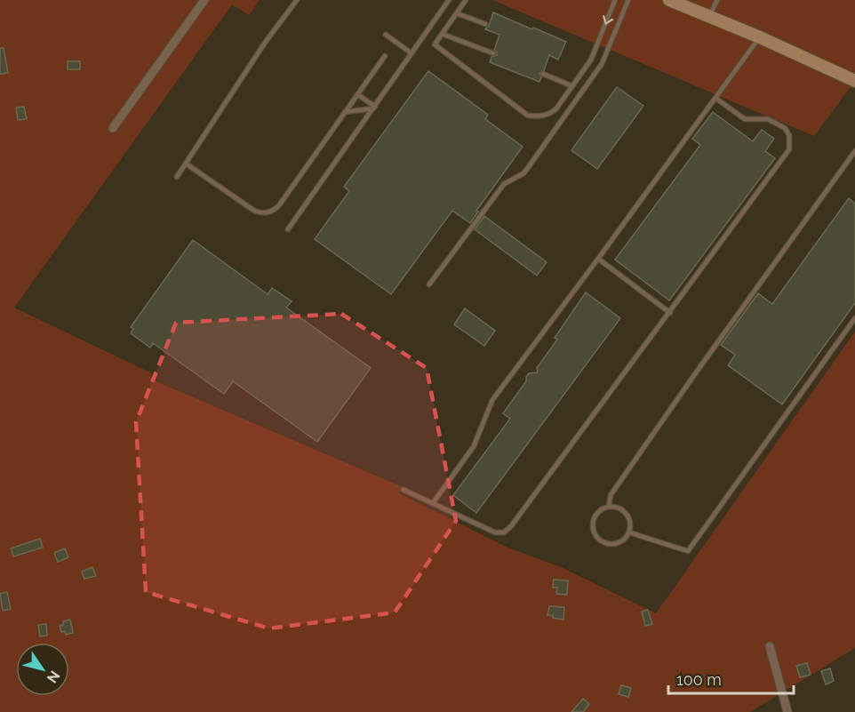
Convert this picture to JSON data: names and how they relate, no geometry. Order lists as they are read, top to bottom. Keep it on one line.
{"scale_bar":"100 m","north":"bottom right"}
